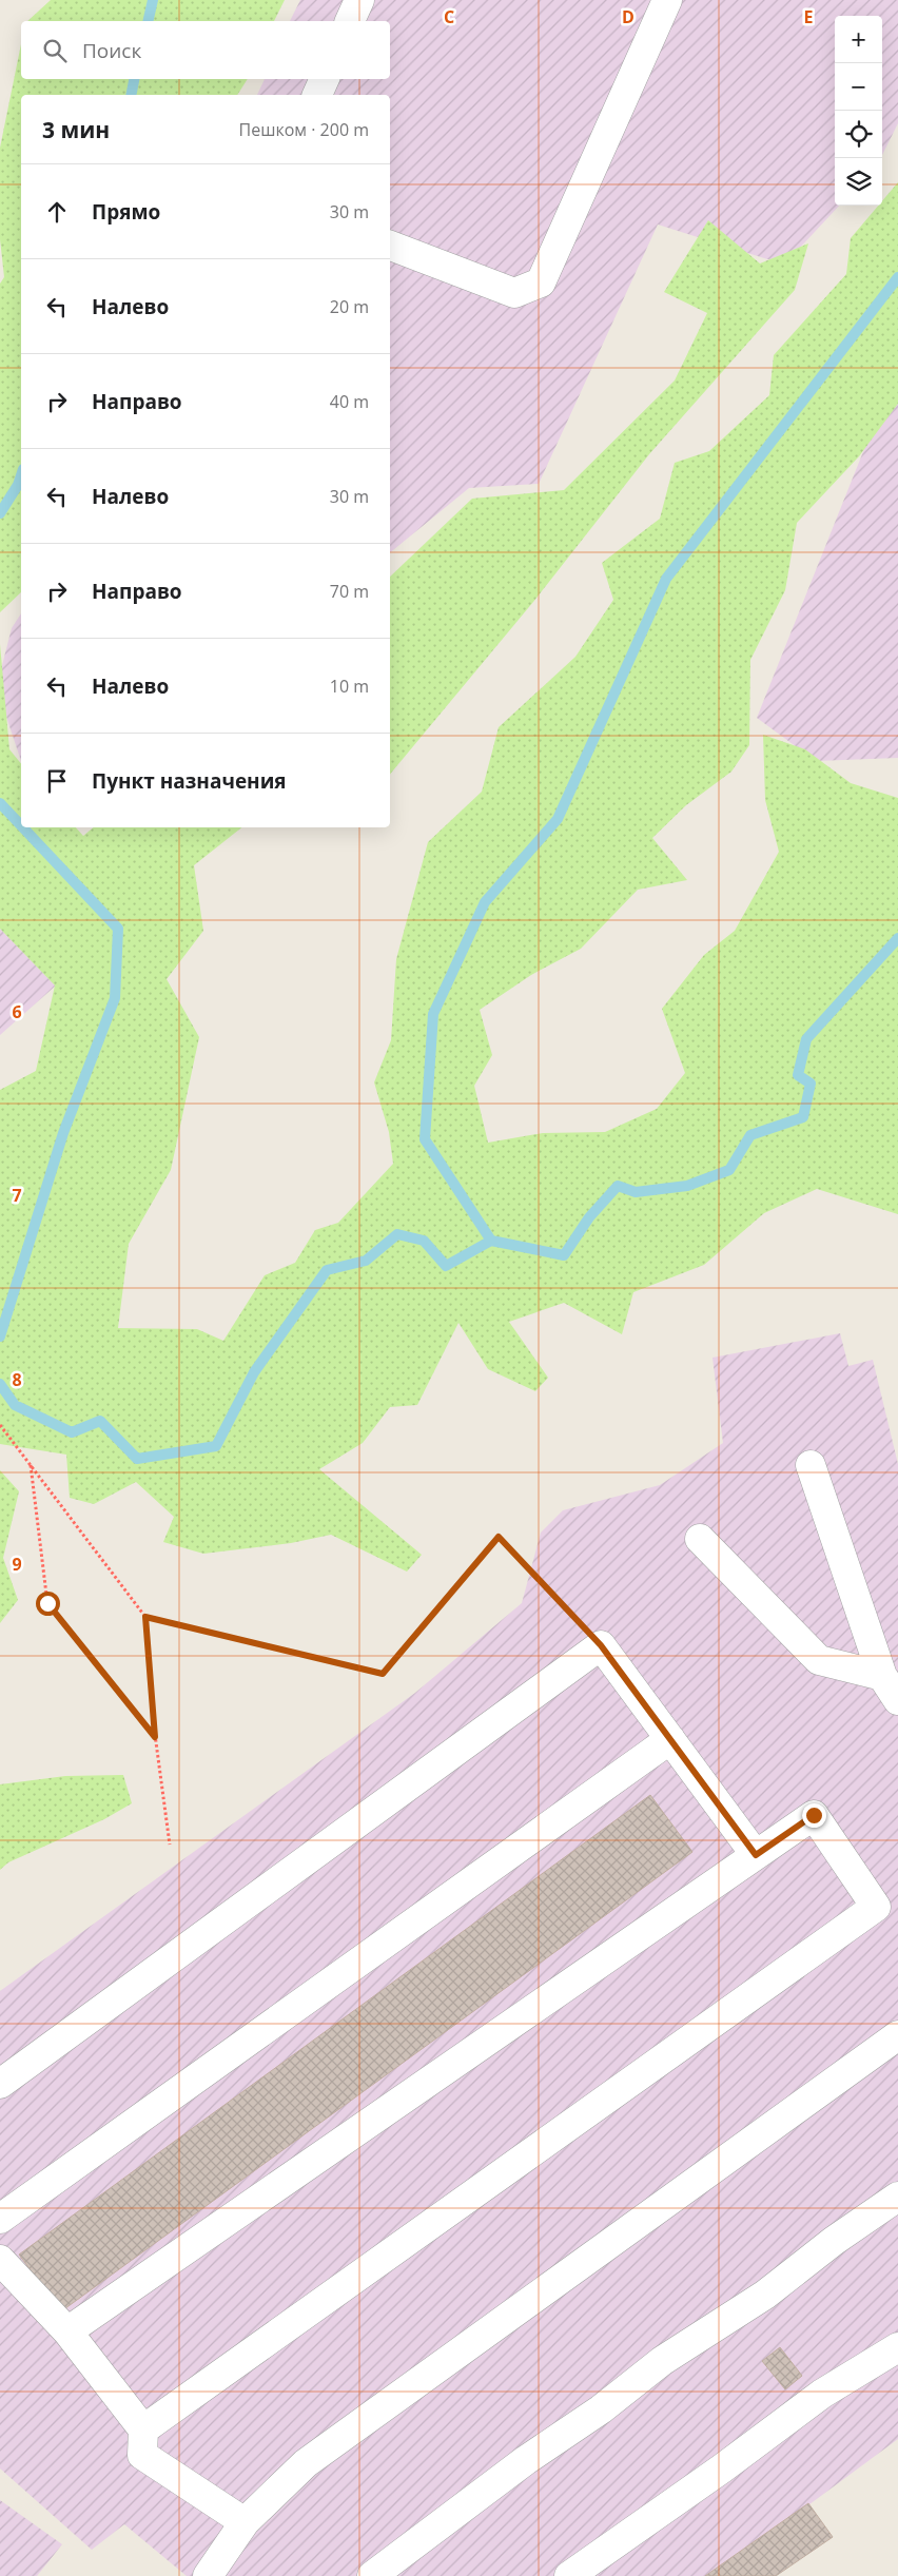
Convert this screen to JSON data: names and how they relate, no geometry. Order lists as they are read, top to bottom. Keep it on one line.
{"page":{"map_buttons":["+","−"],"search":"Поиск","heading":["3 мин","Пешком · 200 m"],"list":[["Прямо","30 m"],["Налево","20 m"],["Направо","40 m"],["Налево","30 m"],["Направо","70 m"],["Налево","10 m"],"Пункт назначения"]},"grid":{"columns":["C","D","E"],"rows":["6","7","8","9"]}}
